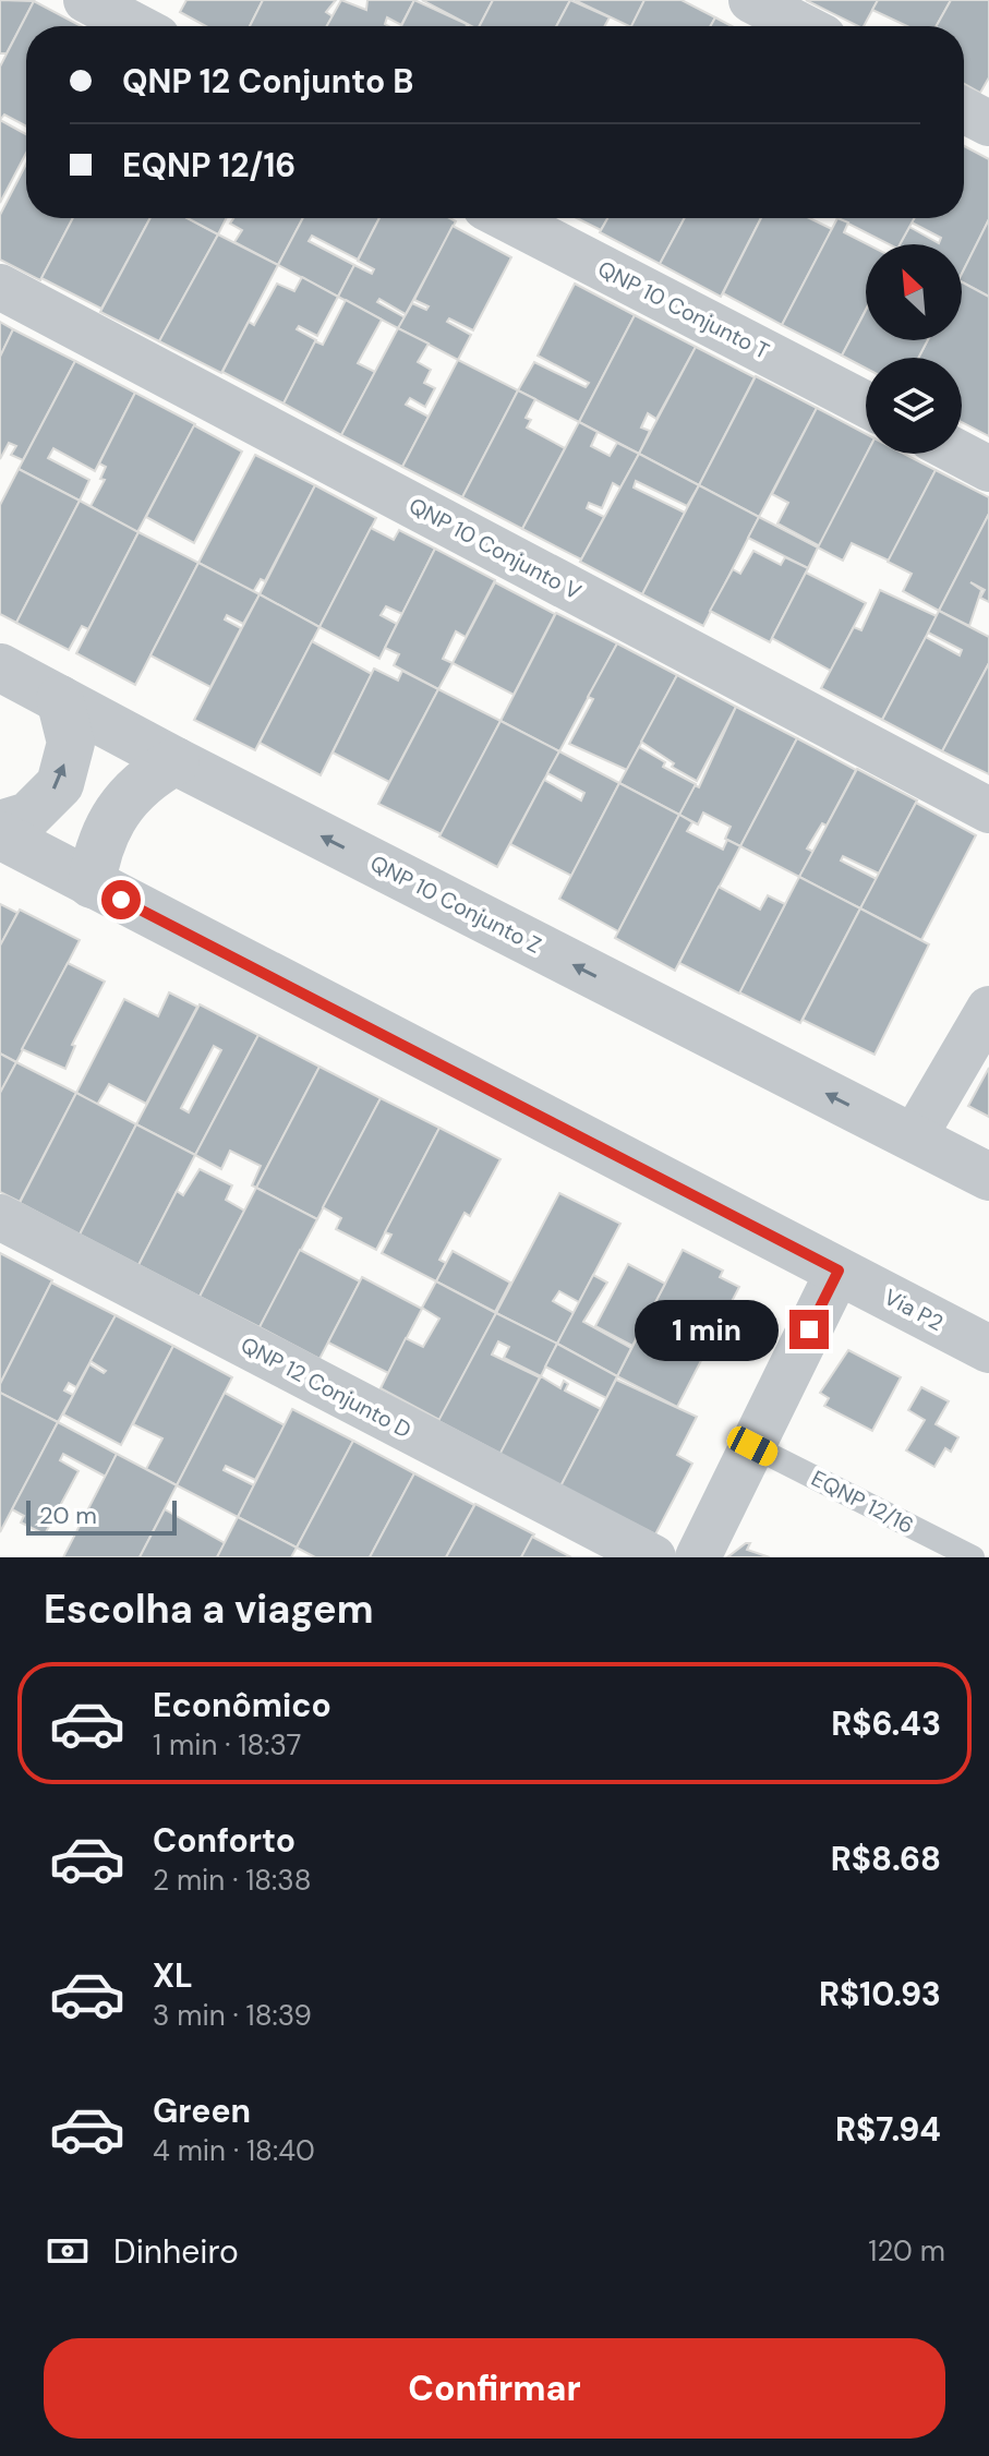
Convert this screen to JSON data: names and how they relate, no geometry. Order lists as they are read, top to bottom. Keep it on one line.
{"streets":{"street":["QNP 10 Conjunto T","QNP 10 Conjunto V","QNP 10 Conjunto Z","Via P2","QNP 12 Conjunto D"],"lane":["EQNP 12/16"]},"one_way":["QNP 10 Conjunto Z"],"scale_bar":"20 m","north":"top left","page":{"banner":["QNP 12 Conjunto B","EQNP 12/16"],"bubble":"1 min","scale":"20 m","heading":"Escolha a viagem","list":[{"name":"Econômico","note":"1 min · 18:37","value":"R$6.43"},{"name":"Conforto","note":"2 min · 18:38","value":"R$8.68"},{"name":"XL","note":"3 min · 18:39","value":"R$10.93"},{"name":"Green","note":"4 min · 18:40","value":"R$7.94"}],"pay":["Dinheiro","120 m"],"buttons":"Confirmar"}}
